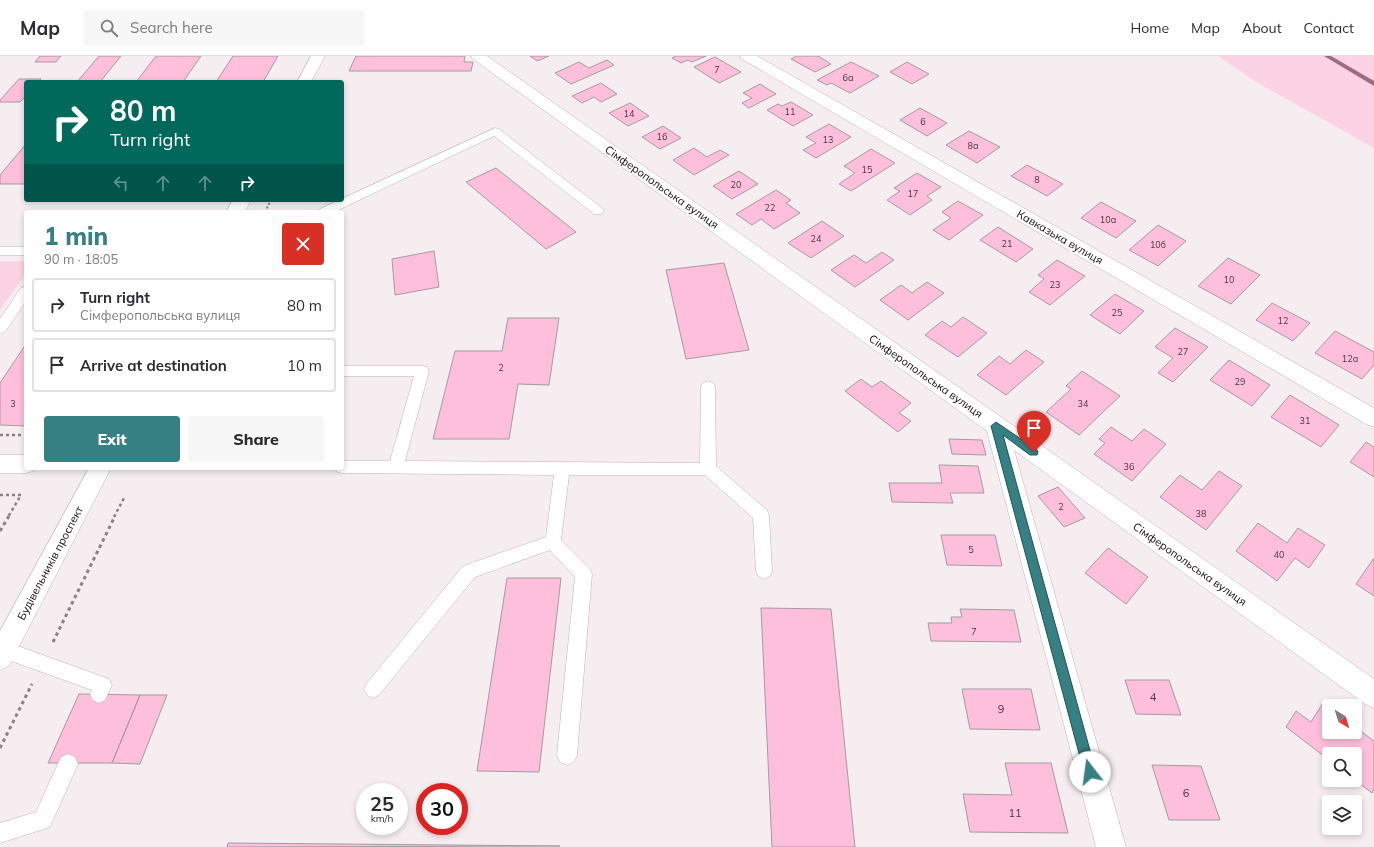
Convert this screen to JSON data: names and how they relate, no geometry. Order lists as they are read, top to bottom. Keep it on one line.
{"streets":{"street":["Сімферопольська вулиця","Кавказька вулиця","Будівельників проспект"]},"house_numbers":["7","6а","11","14","6","16","13","8а","15","8","20","17","22","10а","24","21","10б","10","23","25","12","27","12а","2","29","3","34","31","36","2","38","5","40","7","4","9","6","11"],"north":"bottom right","page":{"header":"Map","search":"Search here","nav":["Home","Map","About","Contact"],"turn":["80 m","Turn right"],"heading":["1 min","90 m · 18:05"],"list":[{"name":"Turn right","note":"Сімферопольська вулиця","value":"80 m"},{"name":"Arrive at destination","value":"10 m"}],"buttons":["Exit","Share"],"speed":"25 km/h","limit":"30"}}
